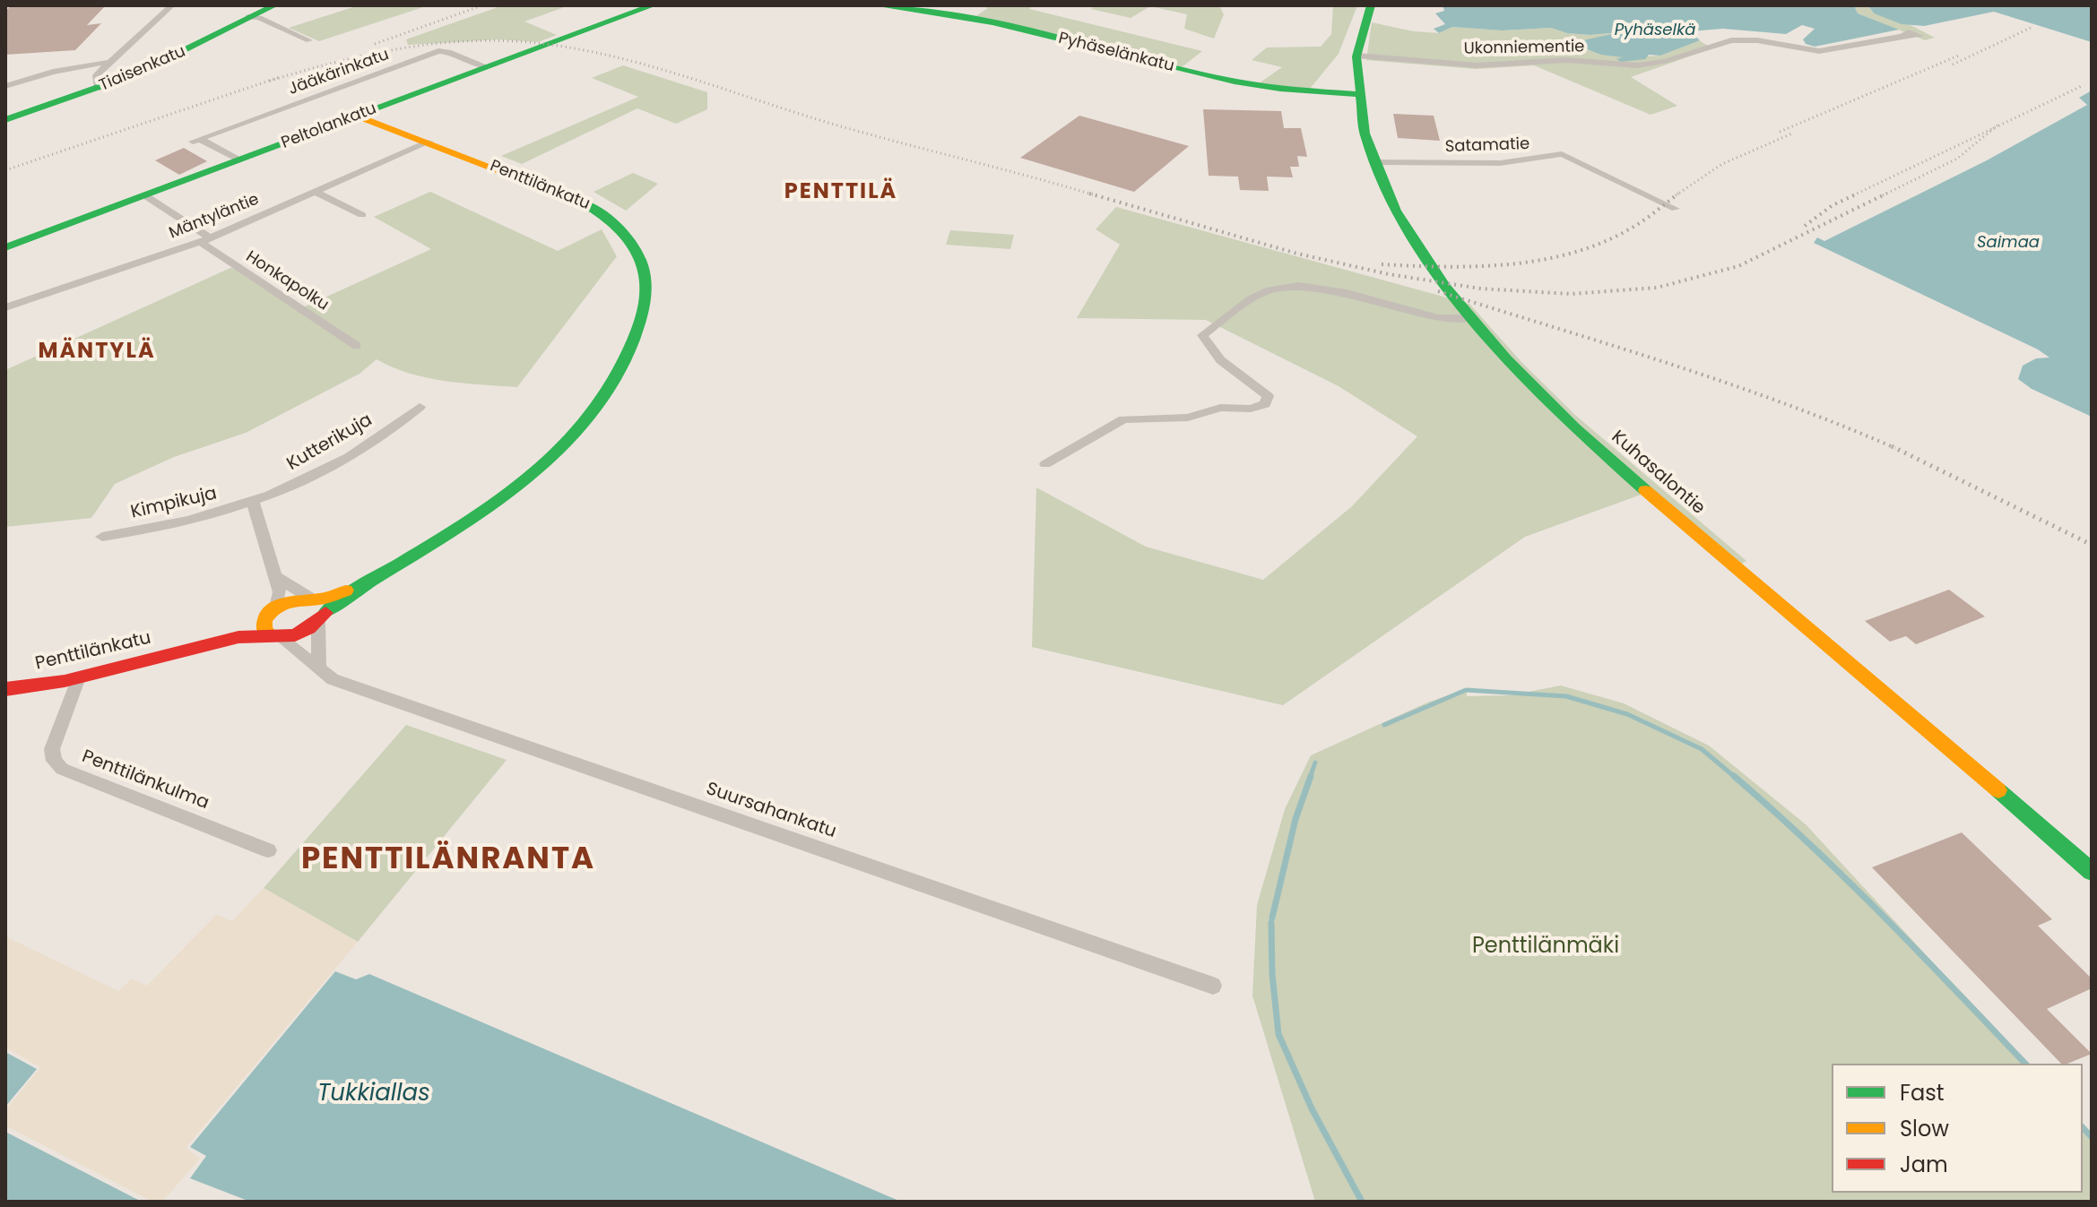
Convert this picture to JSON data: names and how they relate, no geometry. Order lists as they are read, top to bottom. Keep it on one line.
{"streets":{"street":["Ukonniementie","Pyhäselänkatu","Tiaisenkatu","Jääkärinkatu","Peltolankatu","Satamatie","Penttilänkatu","Mäntyläntie","Honkapolku","Kutterikuja","Kuhasalontie","Kimpikuja","Penttilänkulma","Suursahankatu"]},"crossings":[["Ukonniementie","Kuhasalontie"],["Pyhäselänkatu","Kuhasalontie"],["Jääkärinkatu","Peltolankatu"],["Peltolankatu","Penttilänkatu"],["Peltolankatu","Honkapolku"],["Satamatie","Kuhasalontie"],["Penttilänkatu","Mäntyläntie"],["Penttilänkatu","Penttilänkulma"],["Penttilänkatu","Suursahankatu"],["Mäntyläntie","Honkapolku"],["Kutterikuja","Kimpikuja"]],"districts":["PENTTILÄ","MÄNTYLÄ","PENTTILÄNRANTA"],"water":["Pyhäselkä","Saimaa","Tukkiallas"],"parks":["Penttilänmäki"],"legend":["Fast","Slow","Jam"]}
